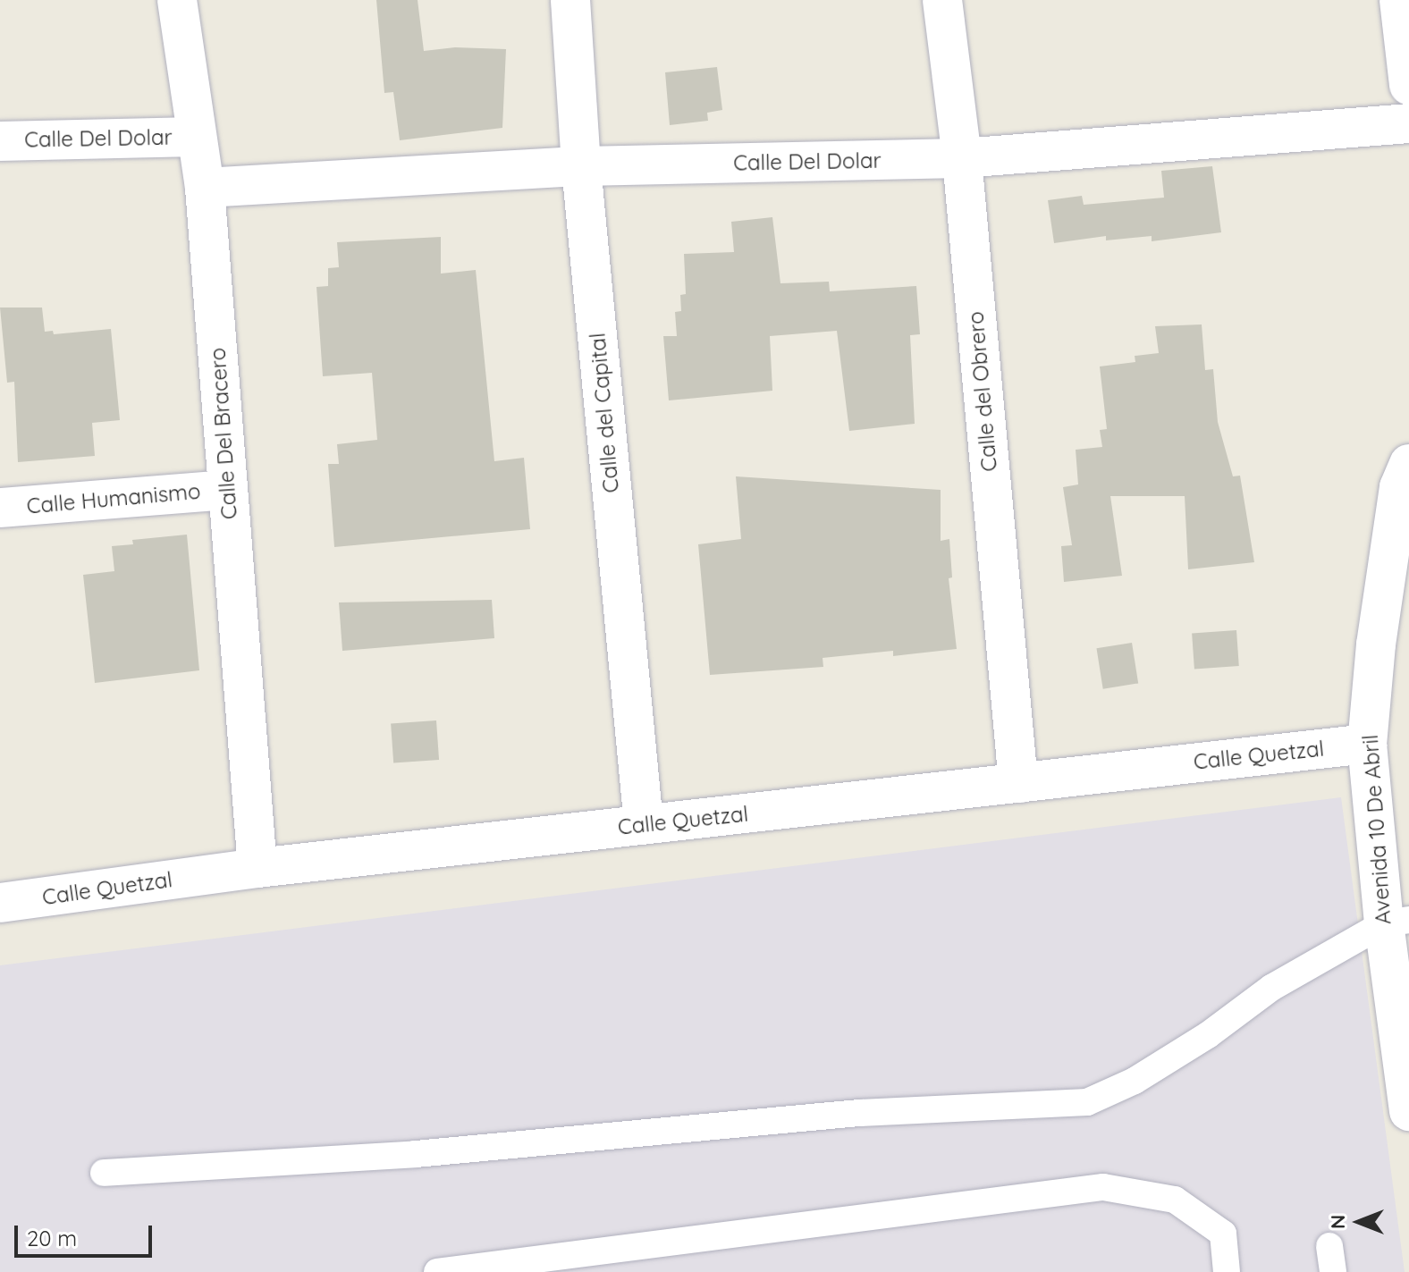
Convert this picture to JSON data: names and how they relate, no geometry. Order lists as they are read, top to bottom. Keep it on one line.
{"streets":{"street":["Calle Del Dolar","Calle del Obrero","Calle del Capital","Calle Del Bracero","Calle Humanismo","Calle Quetzal","Avenida 10 De Abril"]},"crossings":[["Calle Del Dolar","Calle del Obrero"],["Calle Del Dolar","Calle del Capital"],["Calle Del Dolar","Calle Del Bracero"],["Calle del Obrero","Calle Quetzal"],["Calle del Capital","Calle Quetzal"],["Calle Del Bracero","Calle Humanismo"],["Calle Del Bracero","Calle Quetzal"],["Calle Quetzal","Avenida 10 De Abril"]],"scale_bar":"20 m","north":"left"}
